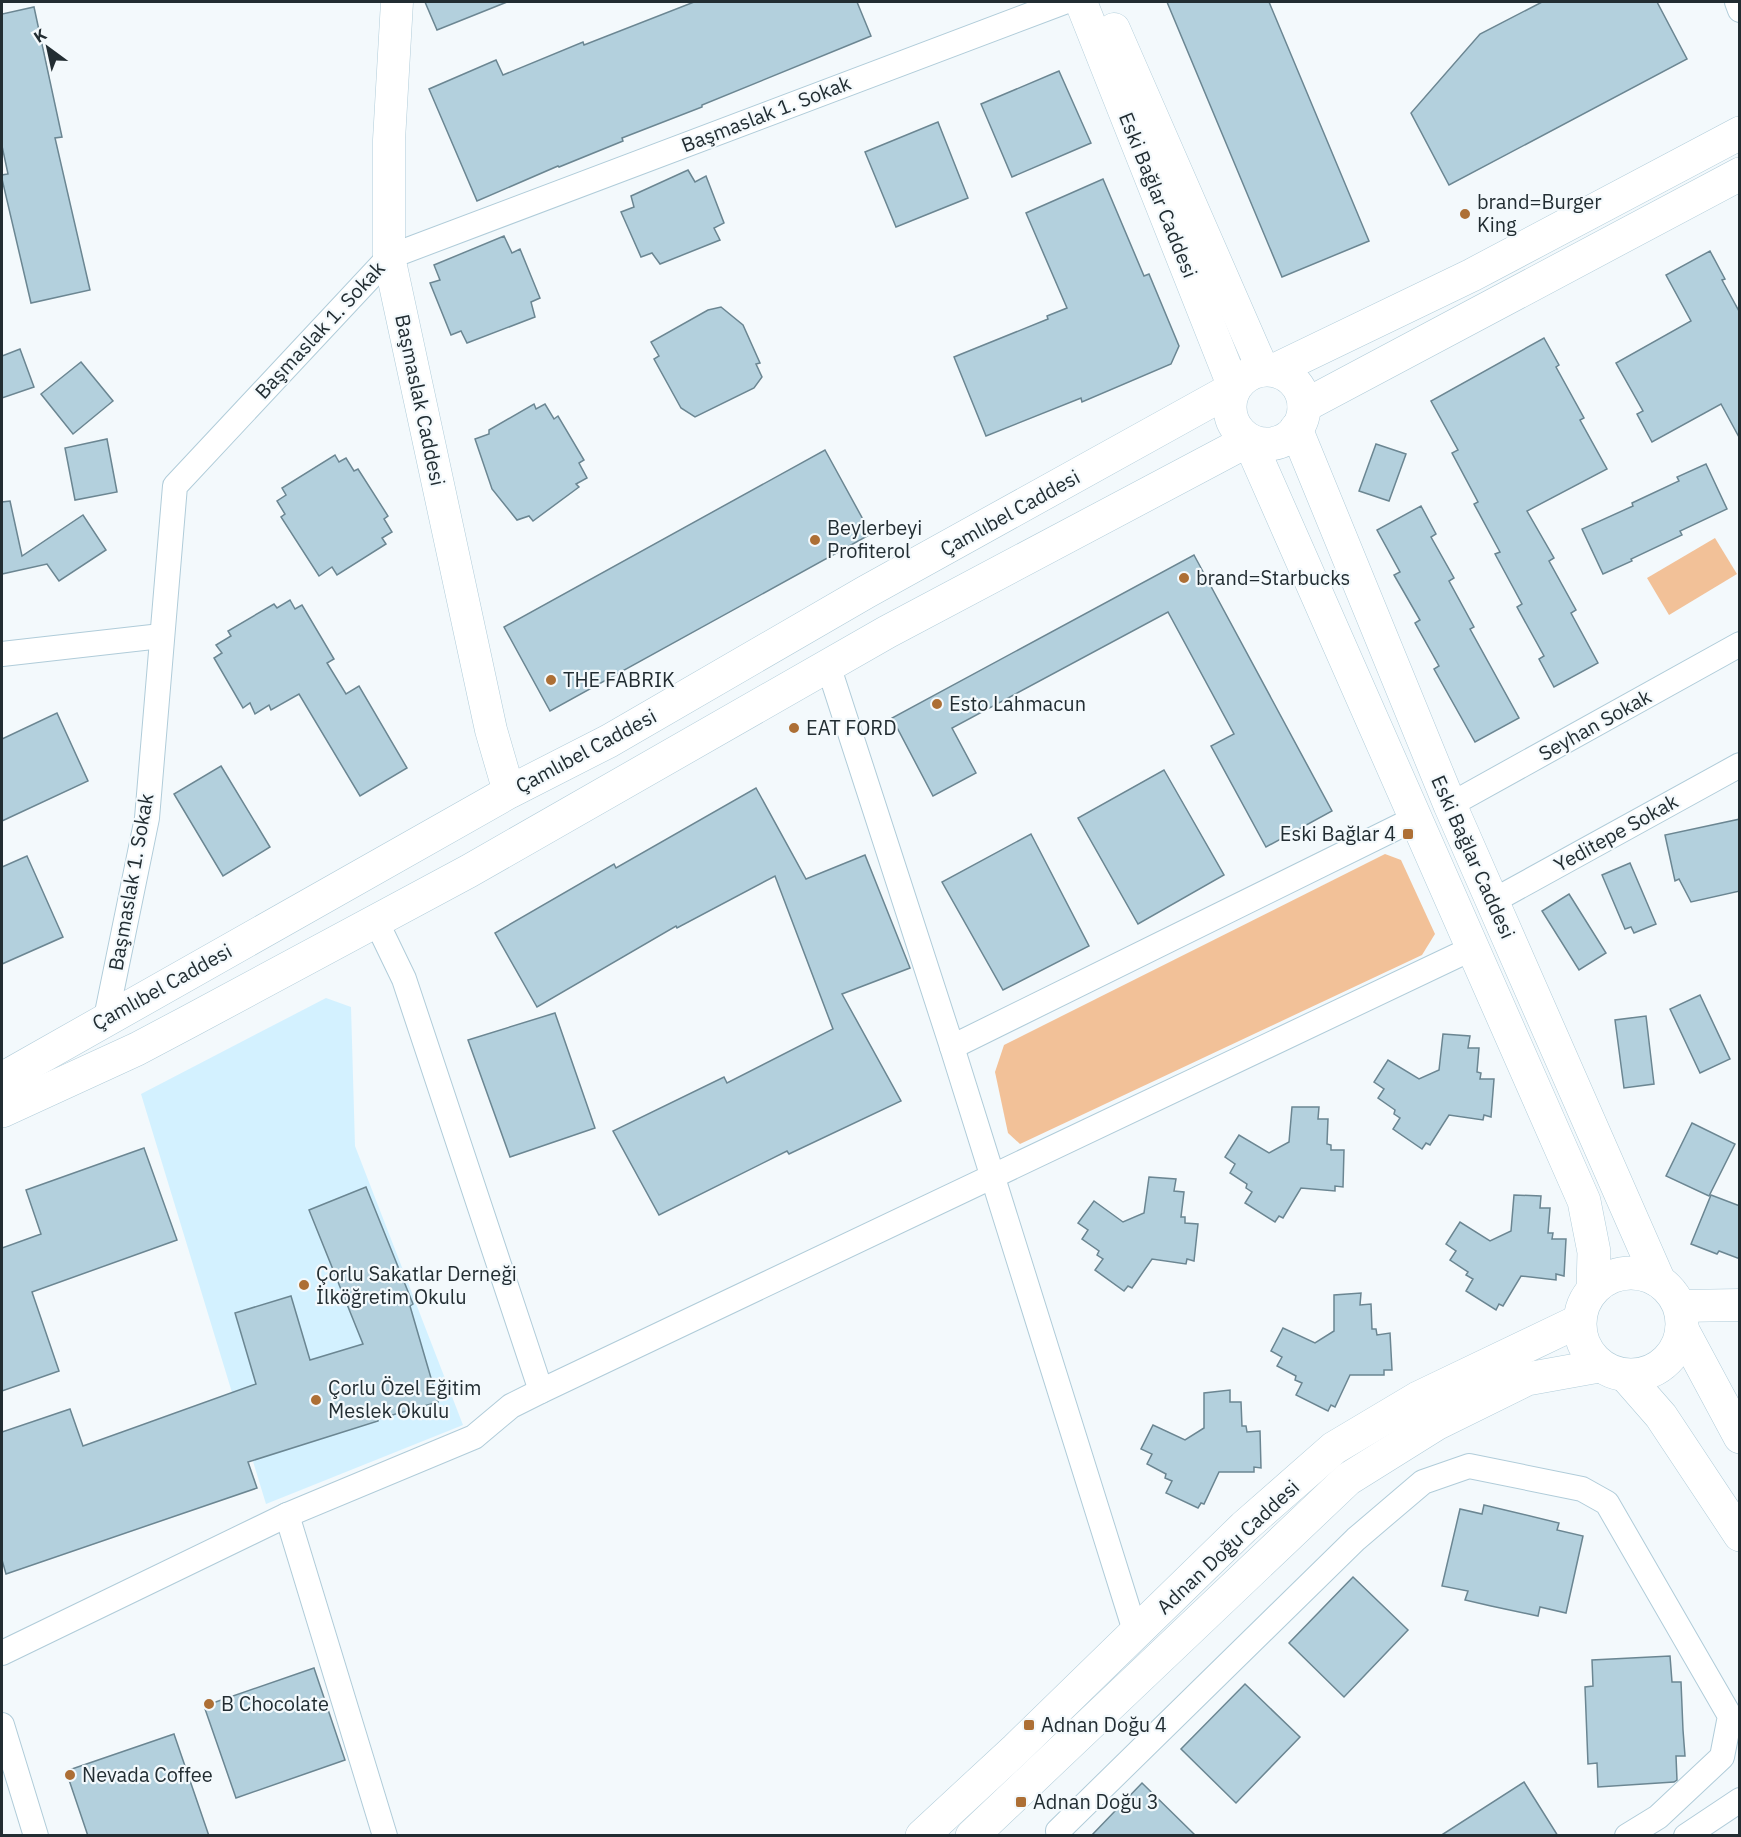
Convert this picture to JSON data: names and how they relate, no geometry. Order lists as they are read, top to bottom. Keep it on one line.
{"streets":{"main road":["Eski Bağlar Caddesi","Çamlıbel Caddesi","Adnan Doğu Caddesi"],"street":["Başmaslak 1. Sokak","Başmaslak Caddesi","Seyhan Sokak","Yeditepe Sokak"]},"crossings":[["Başmaslak 1. Sokak","Başmaslak Caddesi"],["Başmaslak 1. Sokak","Çamlıbel Caddesi"],["Eski Bağlar Caddesi","Çamlıbel Caddesi"],["Eski Bağlar Caddesi","Seyhan Sokak"],["Eski Bağlar Caddesi","Yeditepe Sokak"],["Eski Bağlar Caddesi","Adnan Doğu Caddesi"],["Başmaslak Caddesi","Çamlıbel Caddesi"]],"places":{"other":["brand=Burger King","Beylerbeyi Profiterol","brand=Starbucks","THE FABRIK","Esto Lahmacun","EAT FORD","Çorlu Sakatlar Derneği İlköğretim Okulu","Çorlu Özel Eğitim Meslek Okulu","B Chocolate","Nevada Coffee"],"transit":["Eski Bağlar 4","Adnan Doğu 4","Adnan Doğu 3"]},"north":"top left"}
